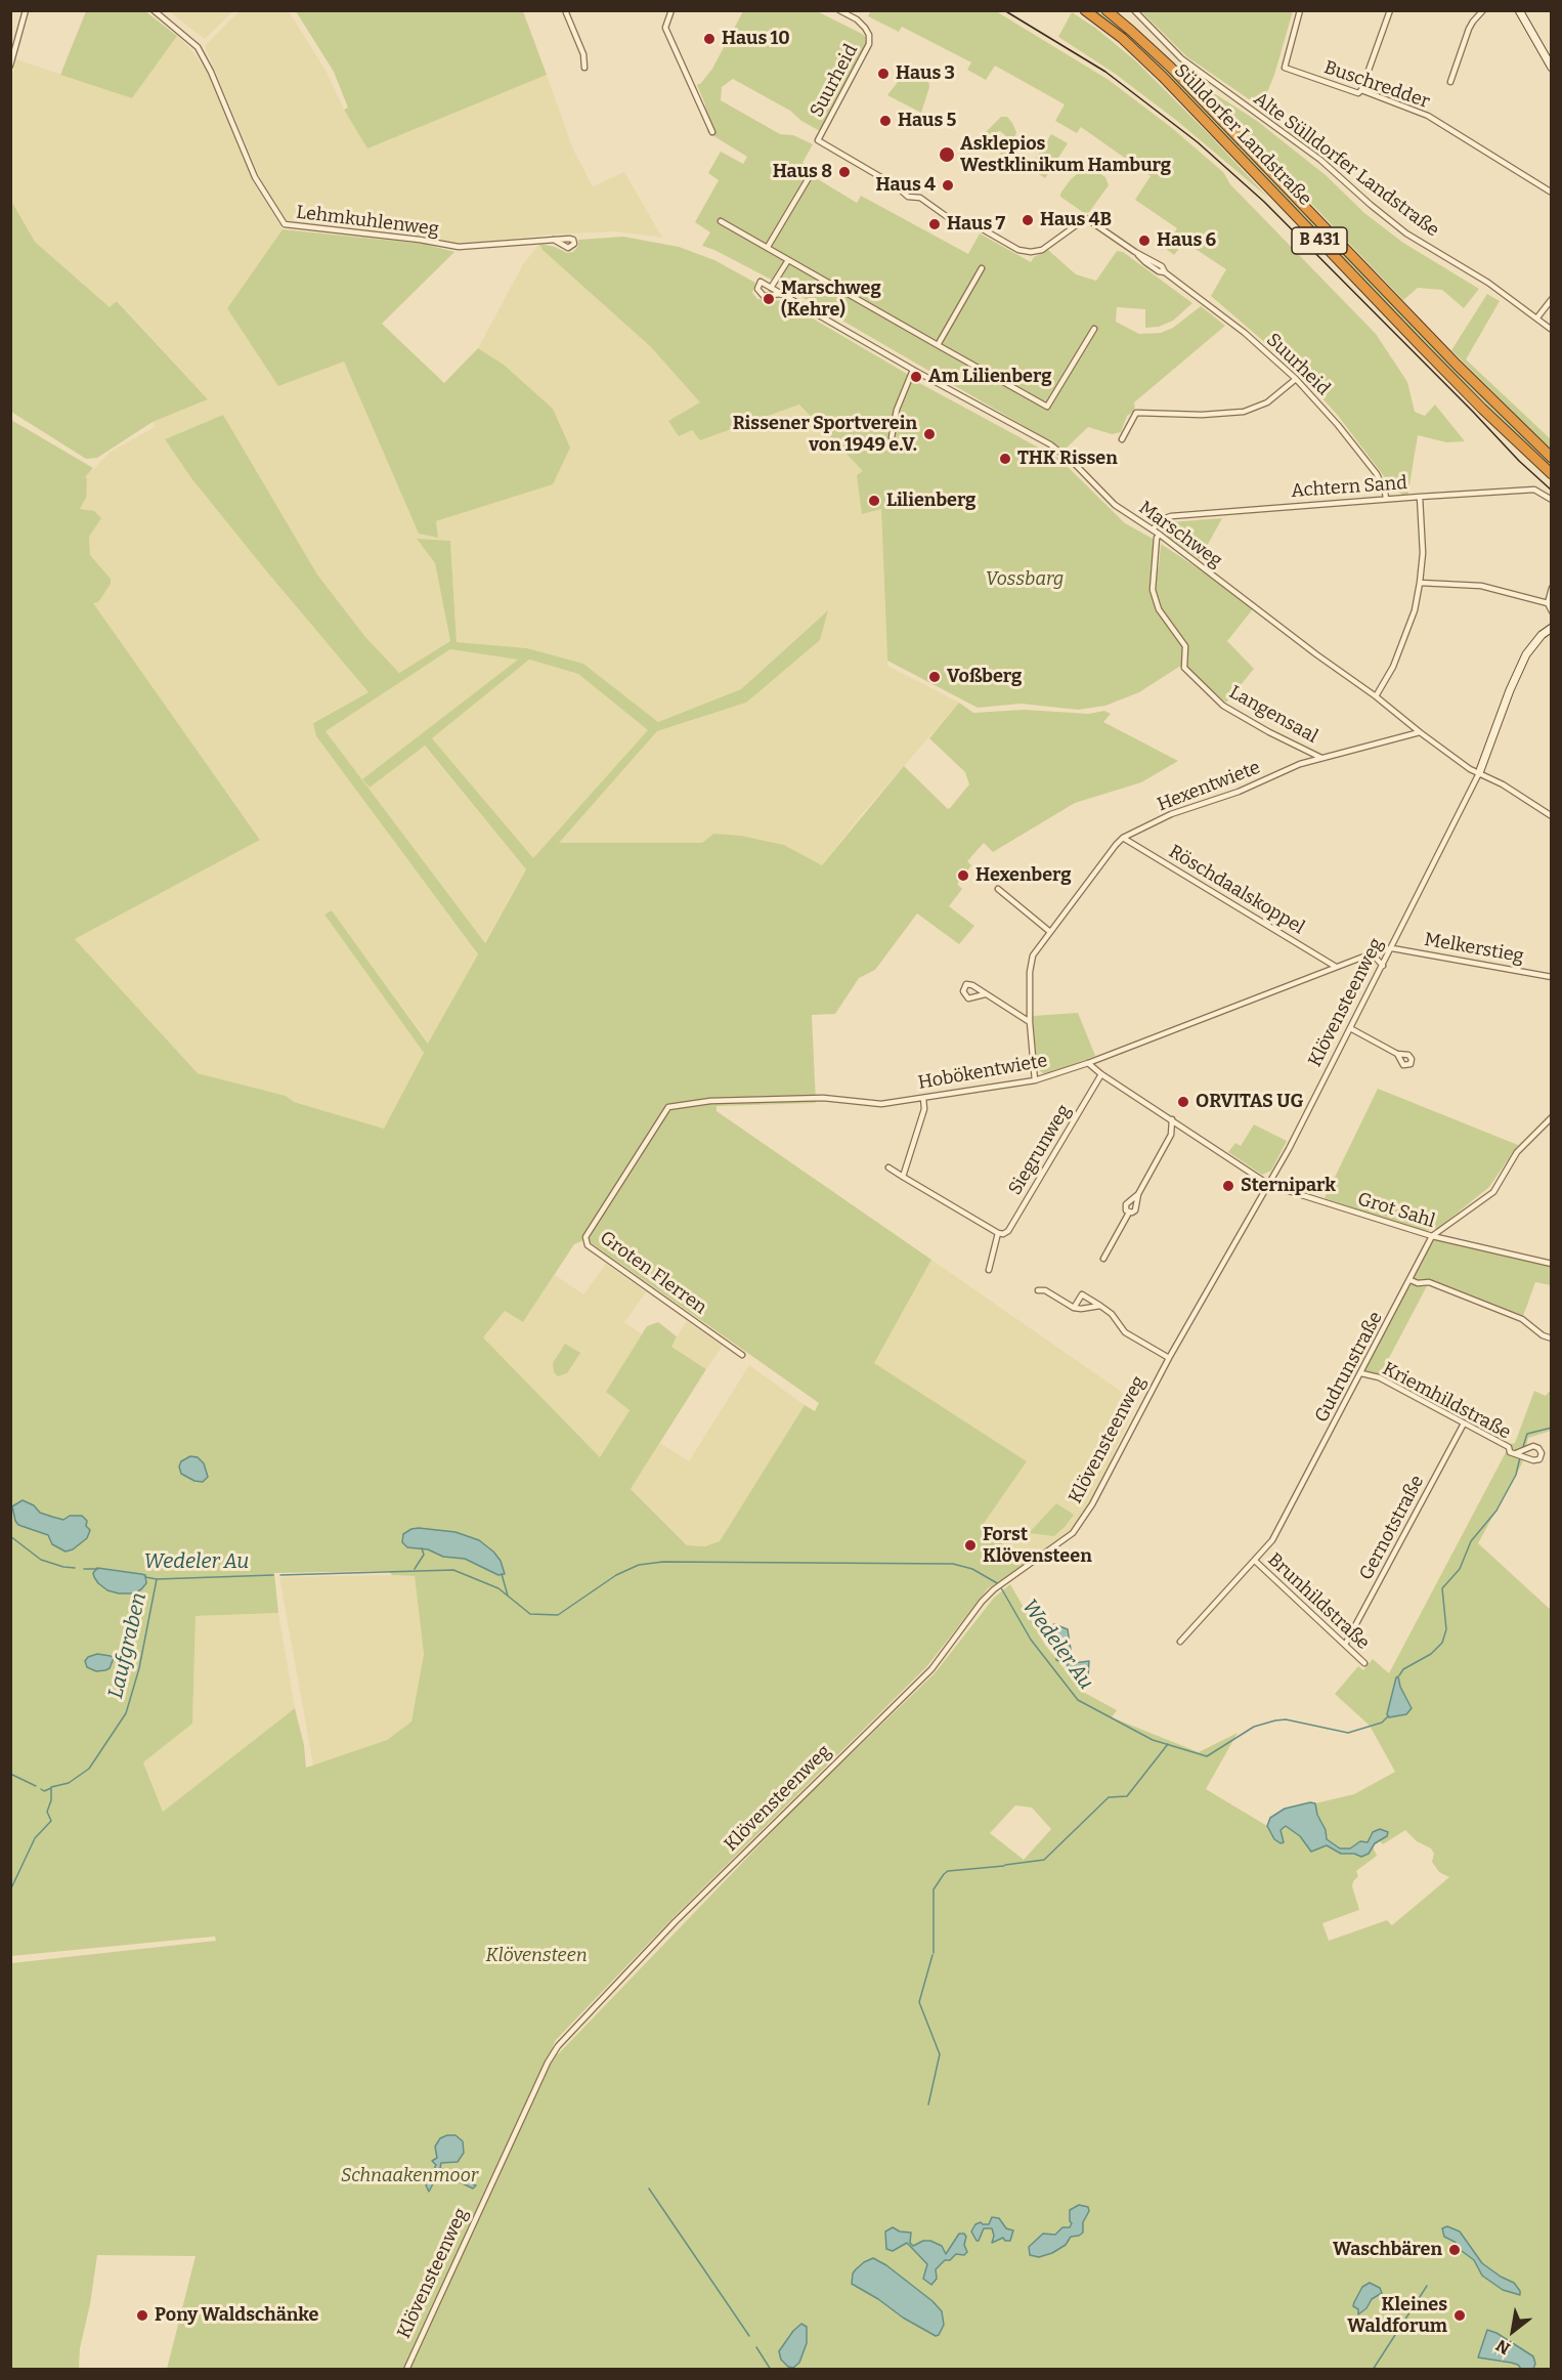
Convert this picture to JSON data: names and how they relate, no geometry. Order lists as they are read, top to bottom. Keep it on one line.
{"streets":{"highway":["Sülldorfer Landstraße","B 431"],"street":["Suurheid","Buschredder","Alte Sülldorfer Landstraße","Lehmkuhlenweg","Achtern Sand","Marschweg","Langensaal","Hexentwiete","Röschdaalskoppel","Melkerstieg","Klövensteenweg","Hobökentwiete","Siegrunweg","Grot Sahl","Groten Flerren","Gudrunstraße","Kriemhildstraße","Gernotstraße","Brunhildstraße"]},"crossings":[["Suurheid","Achtern Sand"],["Achtern Sand","Marschweg"],["Marschweg","Langensaal"],["Marschweg","Hexentwiete"],["Marschweg","Klövensteenweg"],["Langensaal","Hexentwiete"],["Hexentwiete","Röschdaalskoppel"],["Hexentwiete","Hobökentwiete"],["Röschdaalskoppel","Hobökentwiete"],["Melkerstieg","Klövensteenweg"],["Melkerstieg","Hobökentwiete"],["Klövensteenweg","Hobökentwiete"],["Klövensteenweg","Grot Sahl"],["Hobökentwiete","Grot Sahl"],["Hobökentwiete","Groten Flerren"],["Siegrunweg","Grot Sahl"],["Grot Sahl","Gudrunstraße"],["Gudrunstraße","Kriemhildstraße"],["Gudrunstraße","Brunhildstraße"],["Kriemhildstraße","Gernotstraße"],["Gernotstraße","Brunhildstraße"]],"water":["Wedeler Au","Laufgraben"],"parks":["Vossbarg","Klövensteen","Schnaakenmoor"],"places":["Haus 10","Haus 3","Haus 5","Asklepios Westklinikum Hamburg","Haus 8","Haus 4","Haus 4B","Haus 7","Haus 6","Marschweg (Kehre)","Am Lilienberg","Rissener Sportverein von 1949 e.V.","THK Rissen","Lilienberg","Voßberg","Hexenberg","ORVITAS UG","Sternipark","Forst Klövensteen","Waschbären","Pony Waldschänke","Kleines Waldforum"],"north":"bottom left"}
